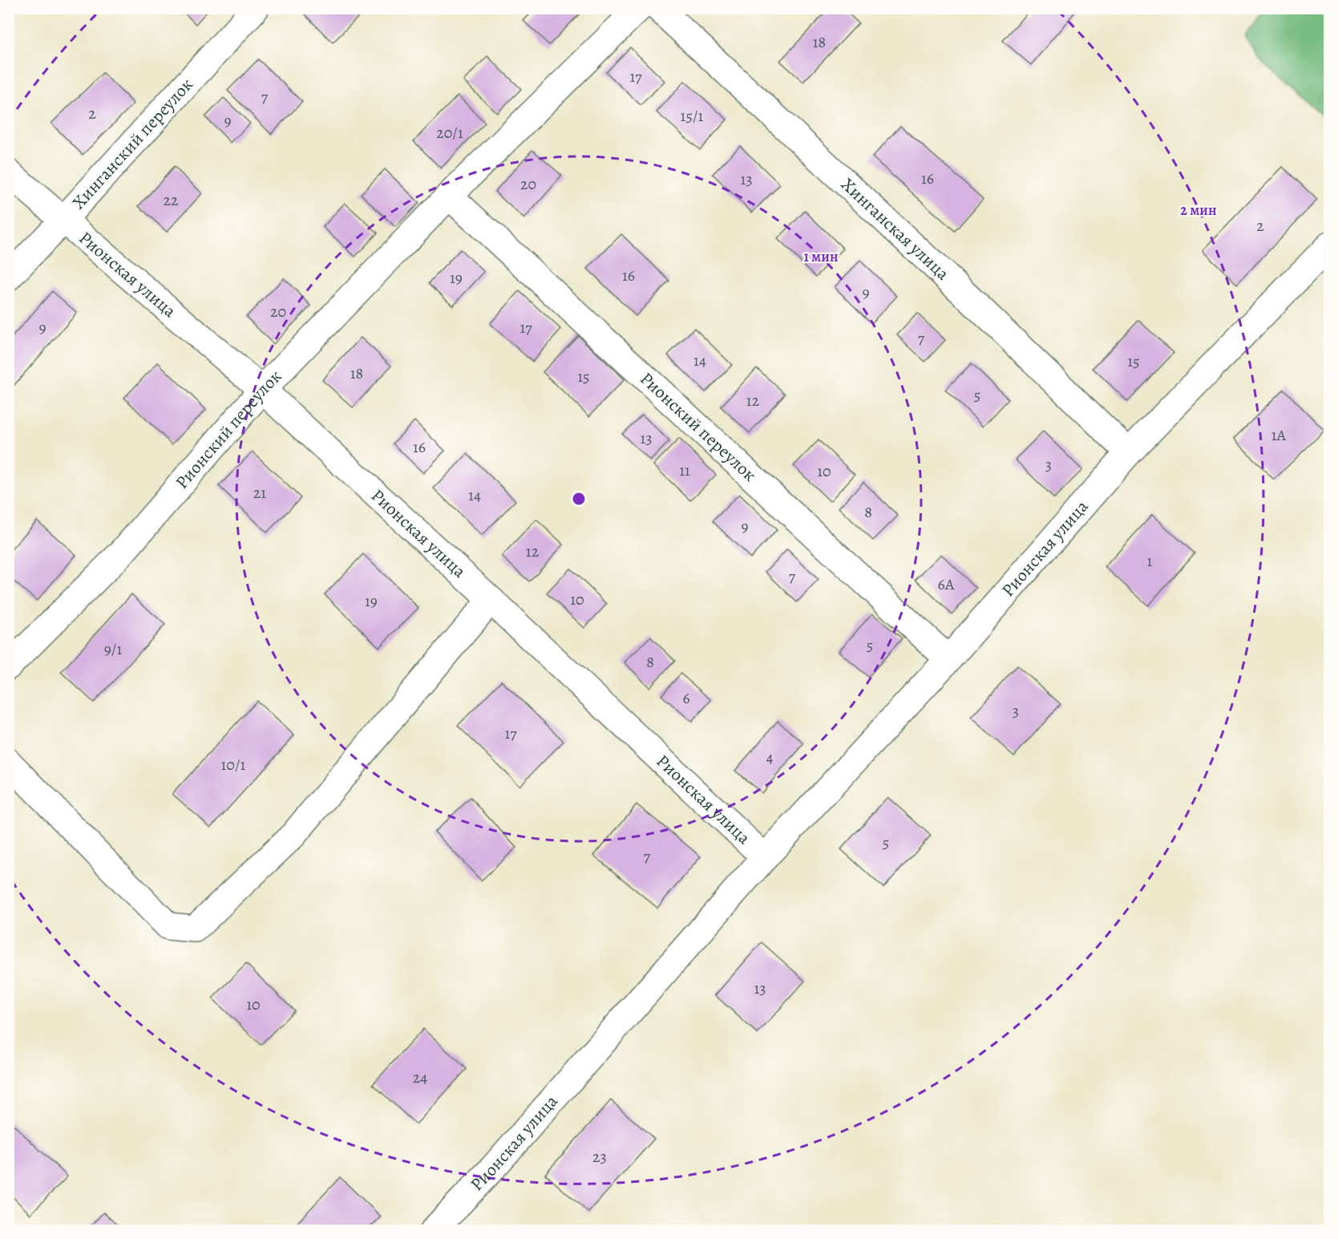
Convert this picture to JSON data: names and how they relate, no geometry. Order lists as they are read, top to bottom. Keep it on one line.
{"streets":{"street":["Хинганский переулок","Хинганская улица","Рионская улица","Рионский переулок"]},"crossings":[["Хинганский переулок","Рионская улица"],["Хинганская улица","Рионская улица"],["Рионская улица","Рионский переулок"]],"house_numbers":["18","17","7","2","15/1","9","20/1","16","13","20","22","2","16","19","9","20","9","17","7","14","15","18","15","5","12","1А","13","16","3","11","10","21","14","8","9","12","1","7","6А","10","19","5","9/1","8","6","3","17","4","10/1","5","7","13","10","24","23"],"rings":["2 мин","1 мин"]}
